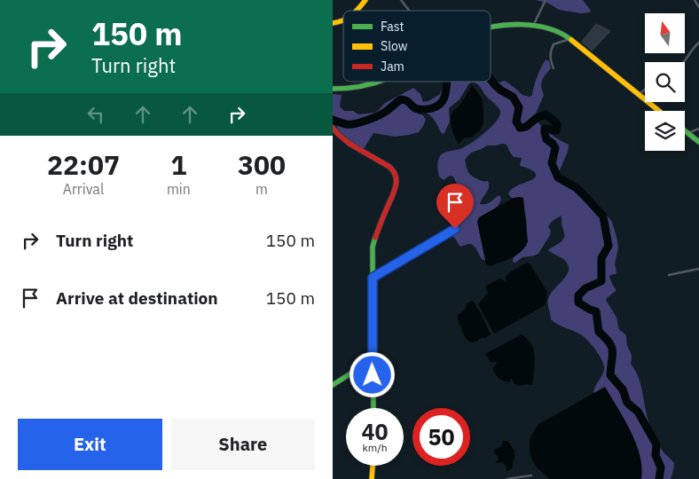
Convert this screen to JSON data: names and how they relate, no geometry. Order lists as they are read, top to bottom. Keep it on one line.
{"legend":["Fast","Slow","Jam"],"north":"top","page":{"turn":["150 m","Turn right"],"eta":["22:07","Arrival","1","min","300","m"],"list":[{"name":"Turn right","value":"150 m"},{"name":"Arrive at destination","value":"150 m"}],"speed":"40 km/h","limit":"50","buttons":["Exit","Share"]}}
